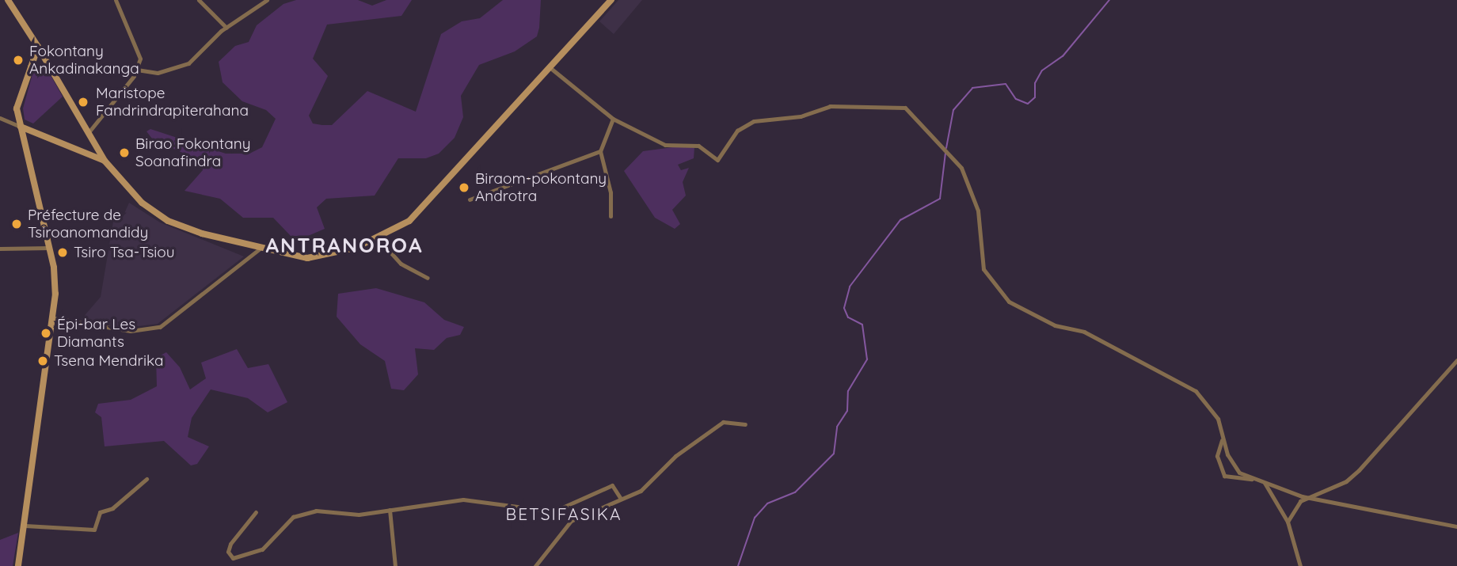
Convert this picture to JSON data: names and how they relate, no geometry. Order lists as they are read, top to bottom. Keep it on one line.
{"districts":["ANTRANOROA","BETSIFASIKA"],"places":["Fokontany Ankadinakanga","Maristope Fandrindrapiterahana","Birao Fokontany Soanafindra","Biraom-pokontany Androtra","Préfecture de Tsiroanomandidy","Tsiro Tsa-Tsiou","Épi-bar Les Diamants","Tsena Mendrika"]}
